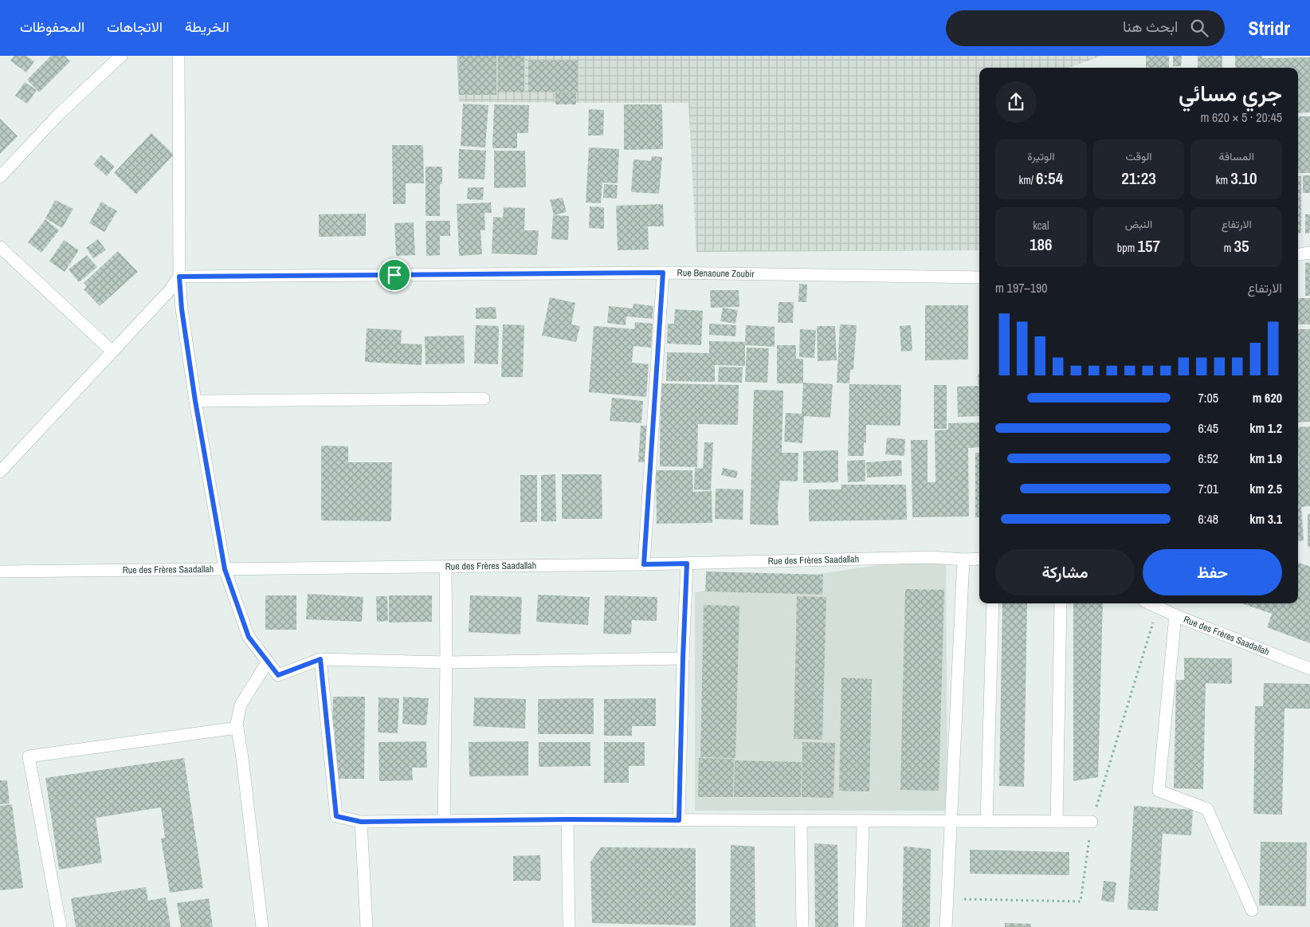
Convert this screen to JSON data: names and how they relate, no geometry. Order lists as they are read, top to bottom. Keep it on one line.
{"streets":{"street":["Rue Benaoune Zoubir","Rue des Frères Saadallah"]},"page":{"header":"Stridr","search":"ابحث هنا","nav":["الخريطة","الاتجاهات","المحفوظات"],"heading":["جري مسائي","20:45 · 5 × 620 m"],"stats":[["المسافة","3.10 km"],["الوقت","21:23"],["الوتيرة","6:54 /km"],["الارتفاع","35 m"],["النبض","157 bpm"],["kcal","186"]],"chart":["الارتفاع","190–197 m"],"list":[{"name":"620 m","note":"7:05"},{"name":"1.2 km","note":"6:45"},{"name":"1.9 km","note":"6:52"},{"name":"2.5 km","note":"7:01"},{"name":"3.1 km","note":"6:48"}],"buttons":["حفظ","مشاركة"]}}
